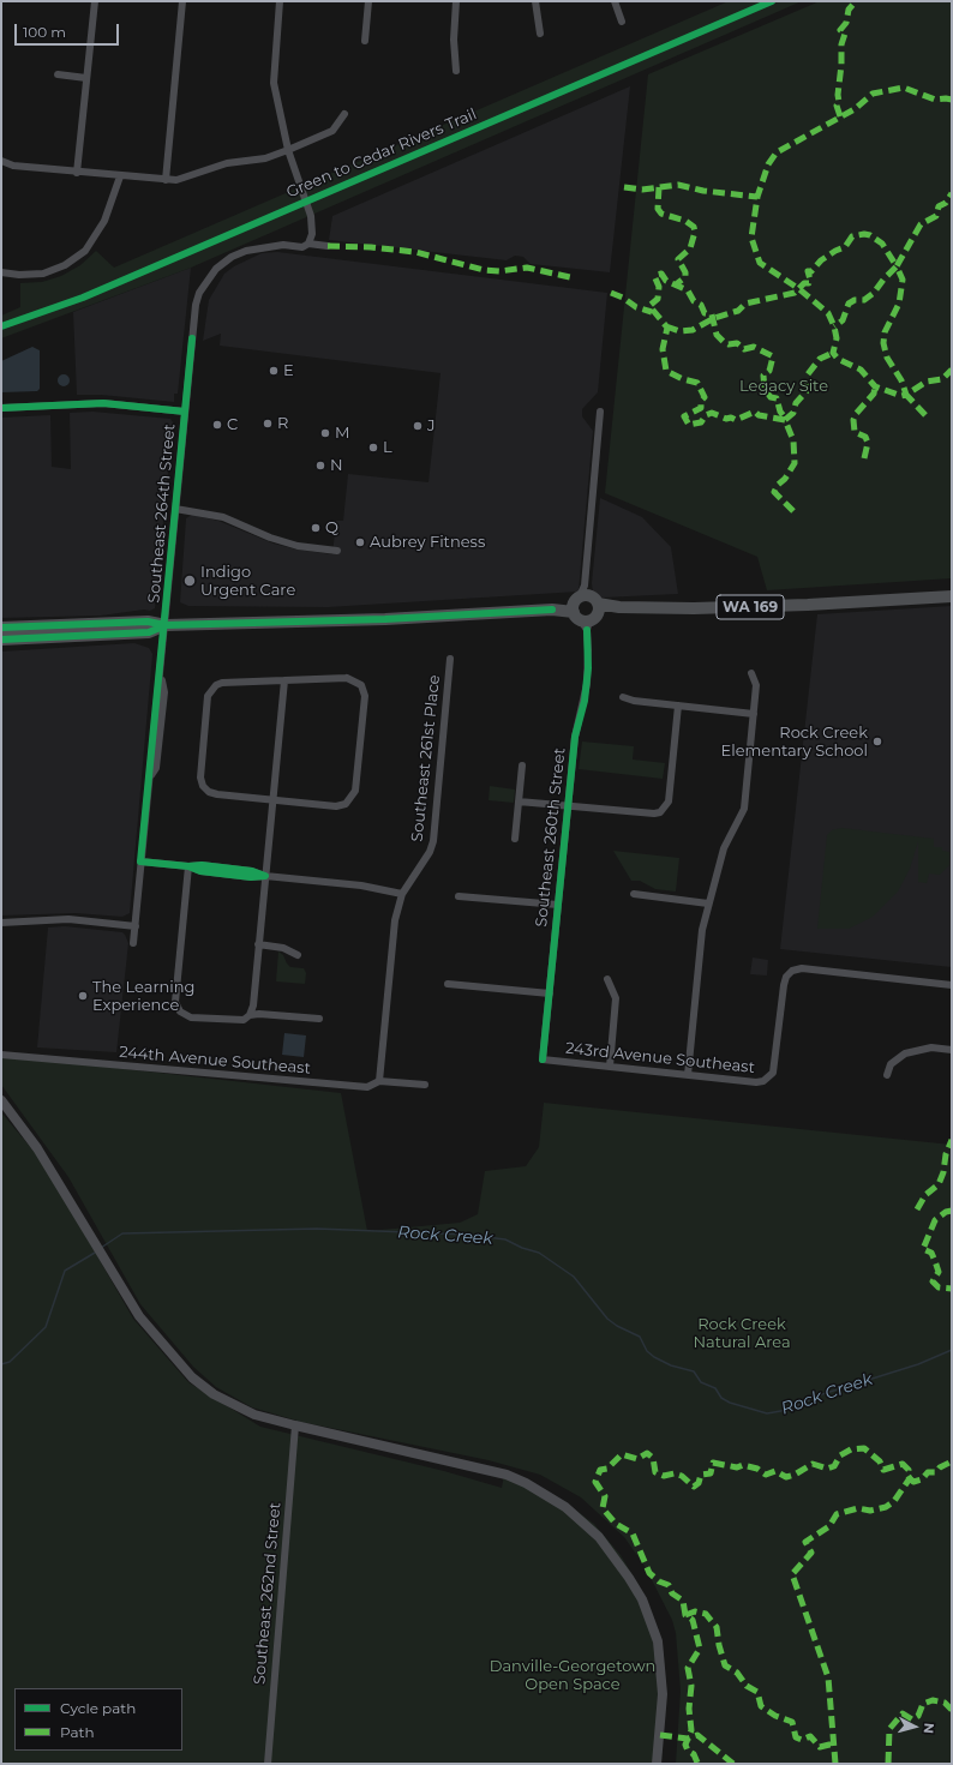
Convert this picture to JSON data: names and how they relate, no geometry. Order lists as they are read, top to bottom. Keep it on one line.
{"streets":{"main road":["WA 169"],"street":["Southeast 264th Street","Southeast 261st Place","Southeast 260th Street","243rd Avenue Southeast","244th Avenue Southeast","Southeast 262nd Street"],"cycle path":["Green to Cedar Rivers Trail"]},"crossings":[["Southeast 264th Street","WA 169"],["WA 169","Southeast 260th Street"],["Southeast 261st Place","244th Avenue Southeast"],["Southeast 260th Street","243rd Avenue Southeast"]],"water":["Rock Creek"],"parks":["Legacy Site","Rock Creek Natural Area","Danville-Georgetown Open Space"],"places":["E","R","C","J","M","L","N","Q","Aubrey Fitness","Indigo Urgent Care","Rock Creek Elementary School","The Learning Experience"],"legend":["Cycle path","Path"],"scale_bar":"100 m","north":"right"}
